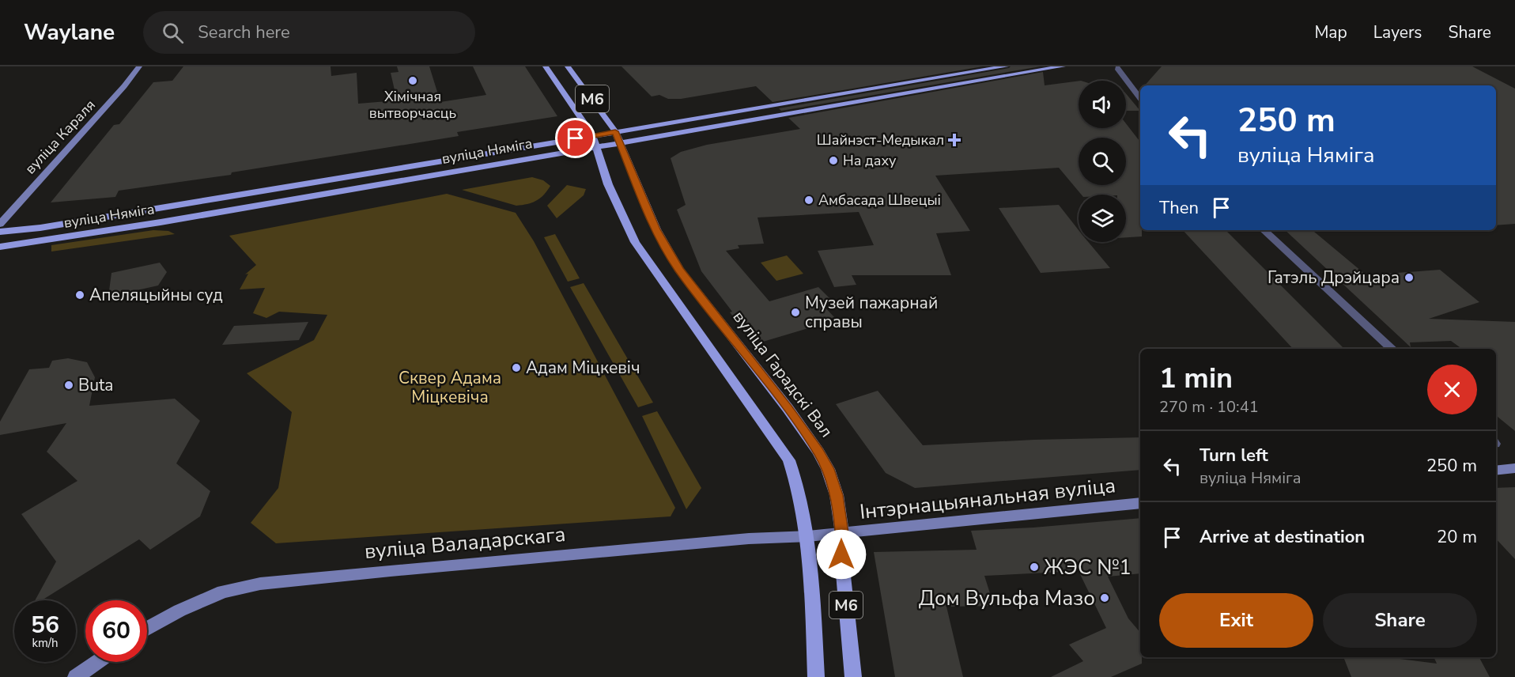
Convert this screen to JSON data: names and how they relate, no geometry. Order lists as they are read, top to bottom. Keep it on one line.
{"streets":{"main road":["М6","вуліца Караля","вуліца Няміга","вуліца Гарадскі Вал","Інтэрнацыянальная вуліца","вуліца Валадарскага"]},"crossings":[["М6","вуліца Няміга"],["М6","вуліца Гарадскі Вал"],["М6","Інтэрнацыянальная вуліца"],["М6","вуліца Валадарскага"],["вуліца Няміга","вуліца Гарадскі Вал"],["вуліца Гарадскі Вал","Інтэрнацыянальная вуліца"],["Інтэрнацыянальная вуліца","вуліца Валадарскага"]],"parks":["Сквер Адама Міцкевіча"],"places":{"other":["Хімічная вытворчасць","На даху","Амбасада Швецыі","Гатэль Дрэйцара","Апеляцыйны суд","Музей пажарнай справы","Адам Міцкевіч","Buta","ЖЭС №1","Дом Вульфа Мазо"],"health":["Шайнэст-Медыкал"]},"page":{"header":"Waylane","search":"Search here","nav":["Map","Layers","Share"],"turn":["250 m","вуліца Няміга"],"then":"Then","heading":["1 min","270 m · 10:41"],"list":[{"name":"Turn left","note":"вуліца Няміга","value":"250 m"},{"name":"Arrive at destination","value":"20 m"}],"buttons":["Exit","Share"],"speed":"56 km/h","limit":"60"}}
